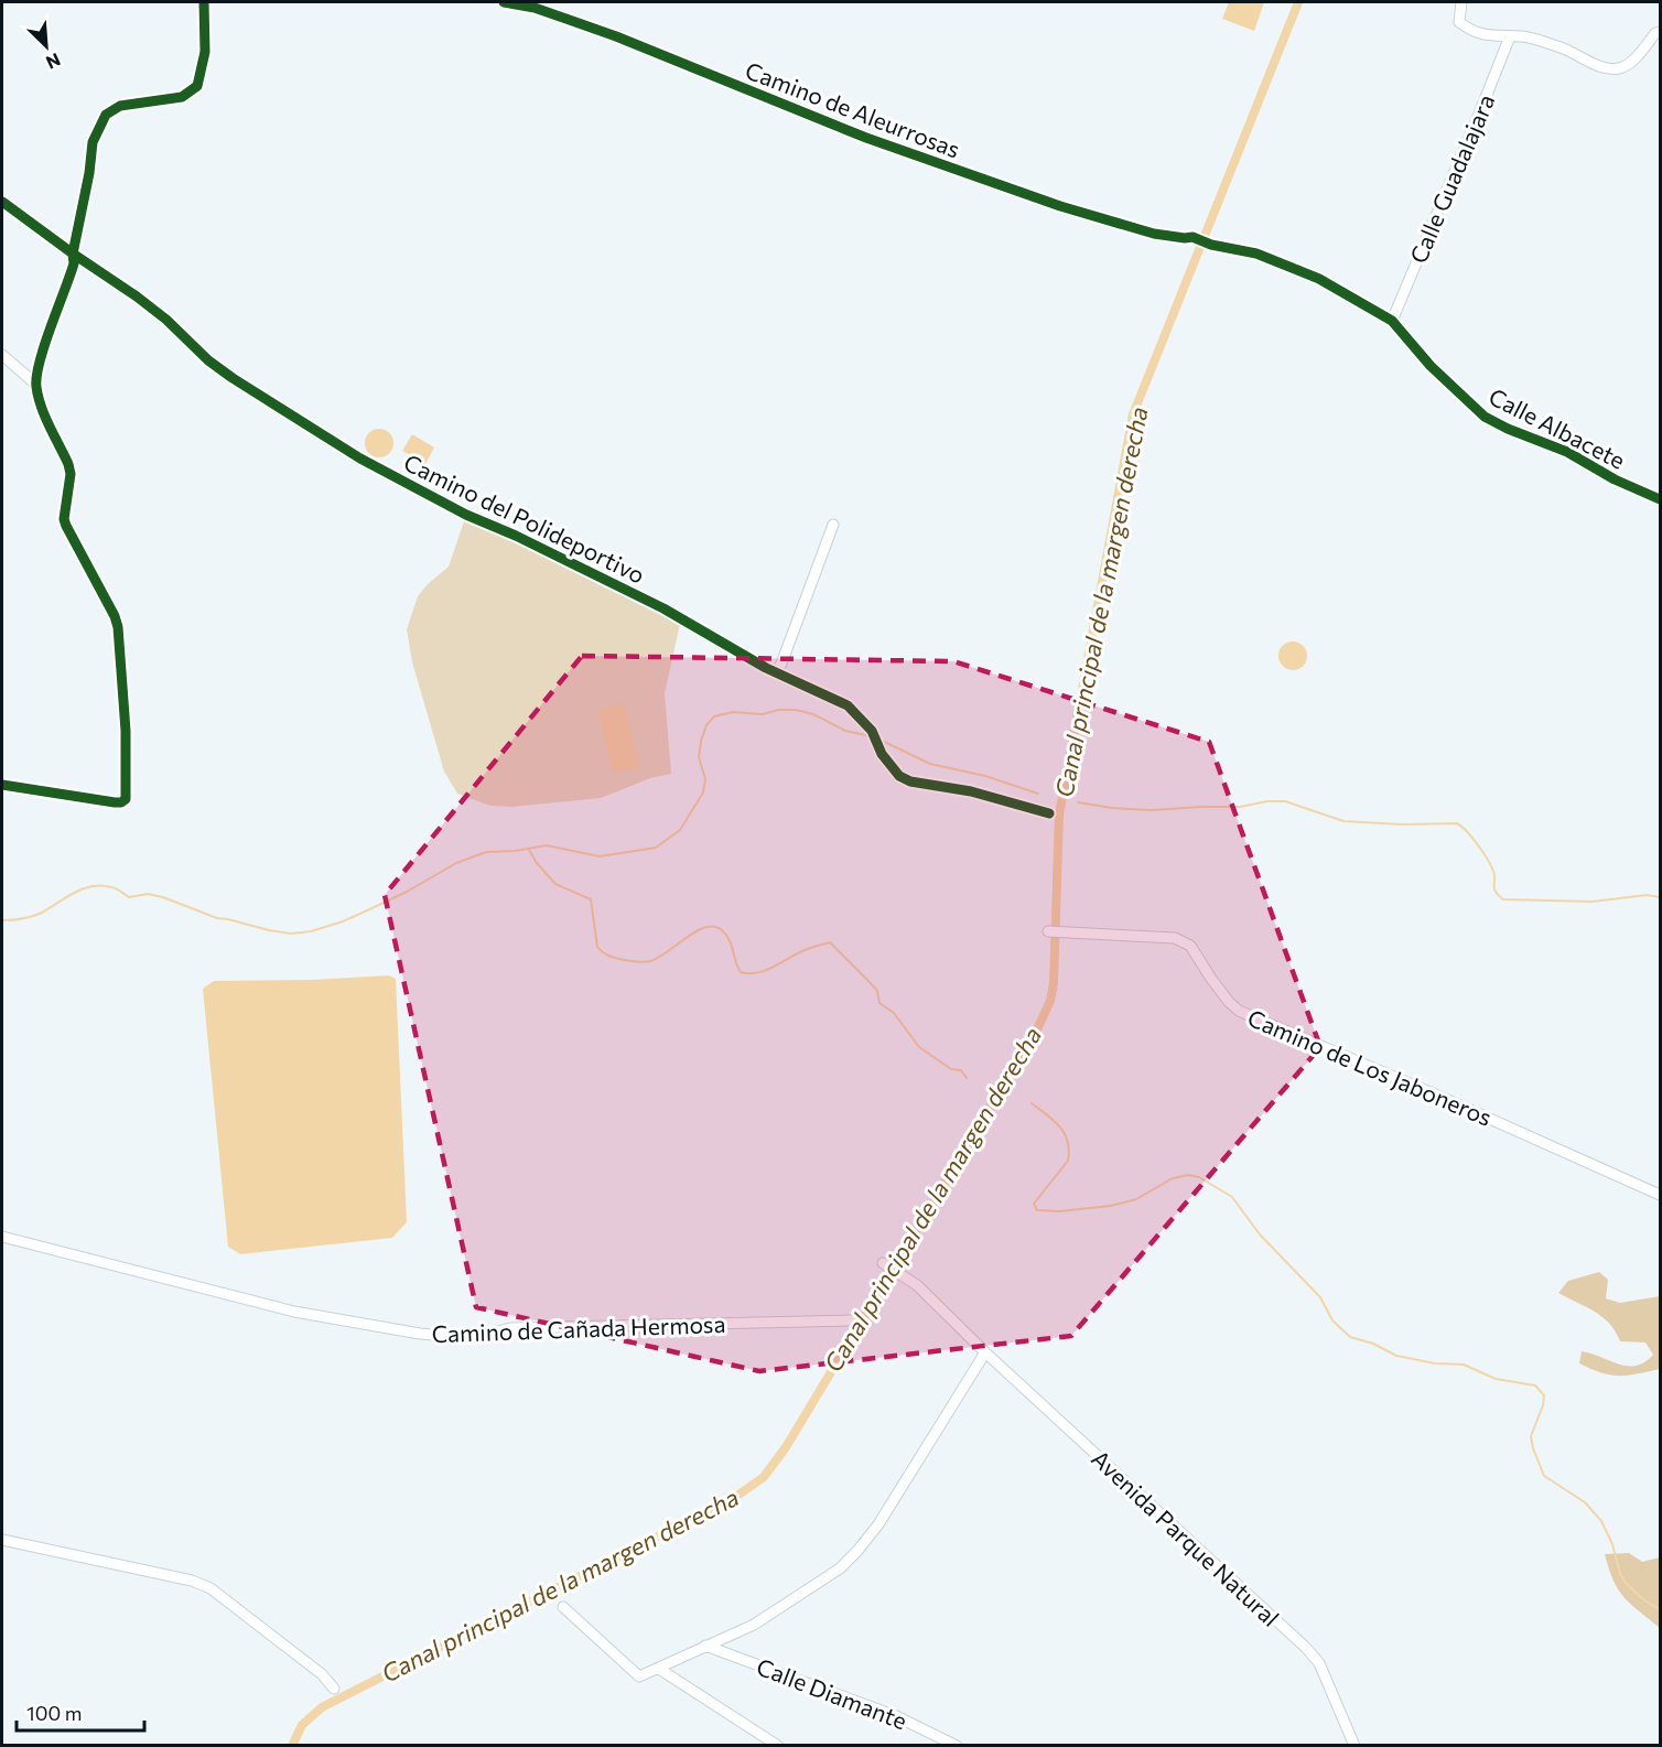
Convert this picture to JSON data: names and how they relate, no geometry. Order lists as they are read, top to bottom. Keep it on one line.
{"streets":{"street":["Camino de Aleurrosas","Calle Guadalajara","Calle Albacete","Camino del Polideportivo","Camino de Los Jaboneros","Camino de Cañada Hermosa","Avenida Parque Natural","Calle Diamante"]},"crossings":[["Camino de Aleurrosas","Calle Albacete"],["Calle Guadalajara","Calle Albacete"]],"water":["Canal principal de la margen derecha"],"scale_bar":"100 m","north":"bottom right"}
